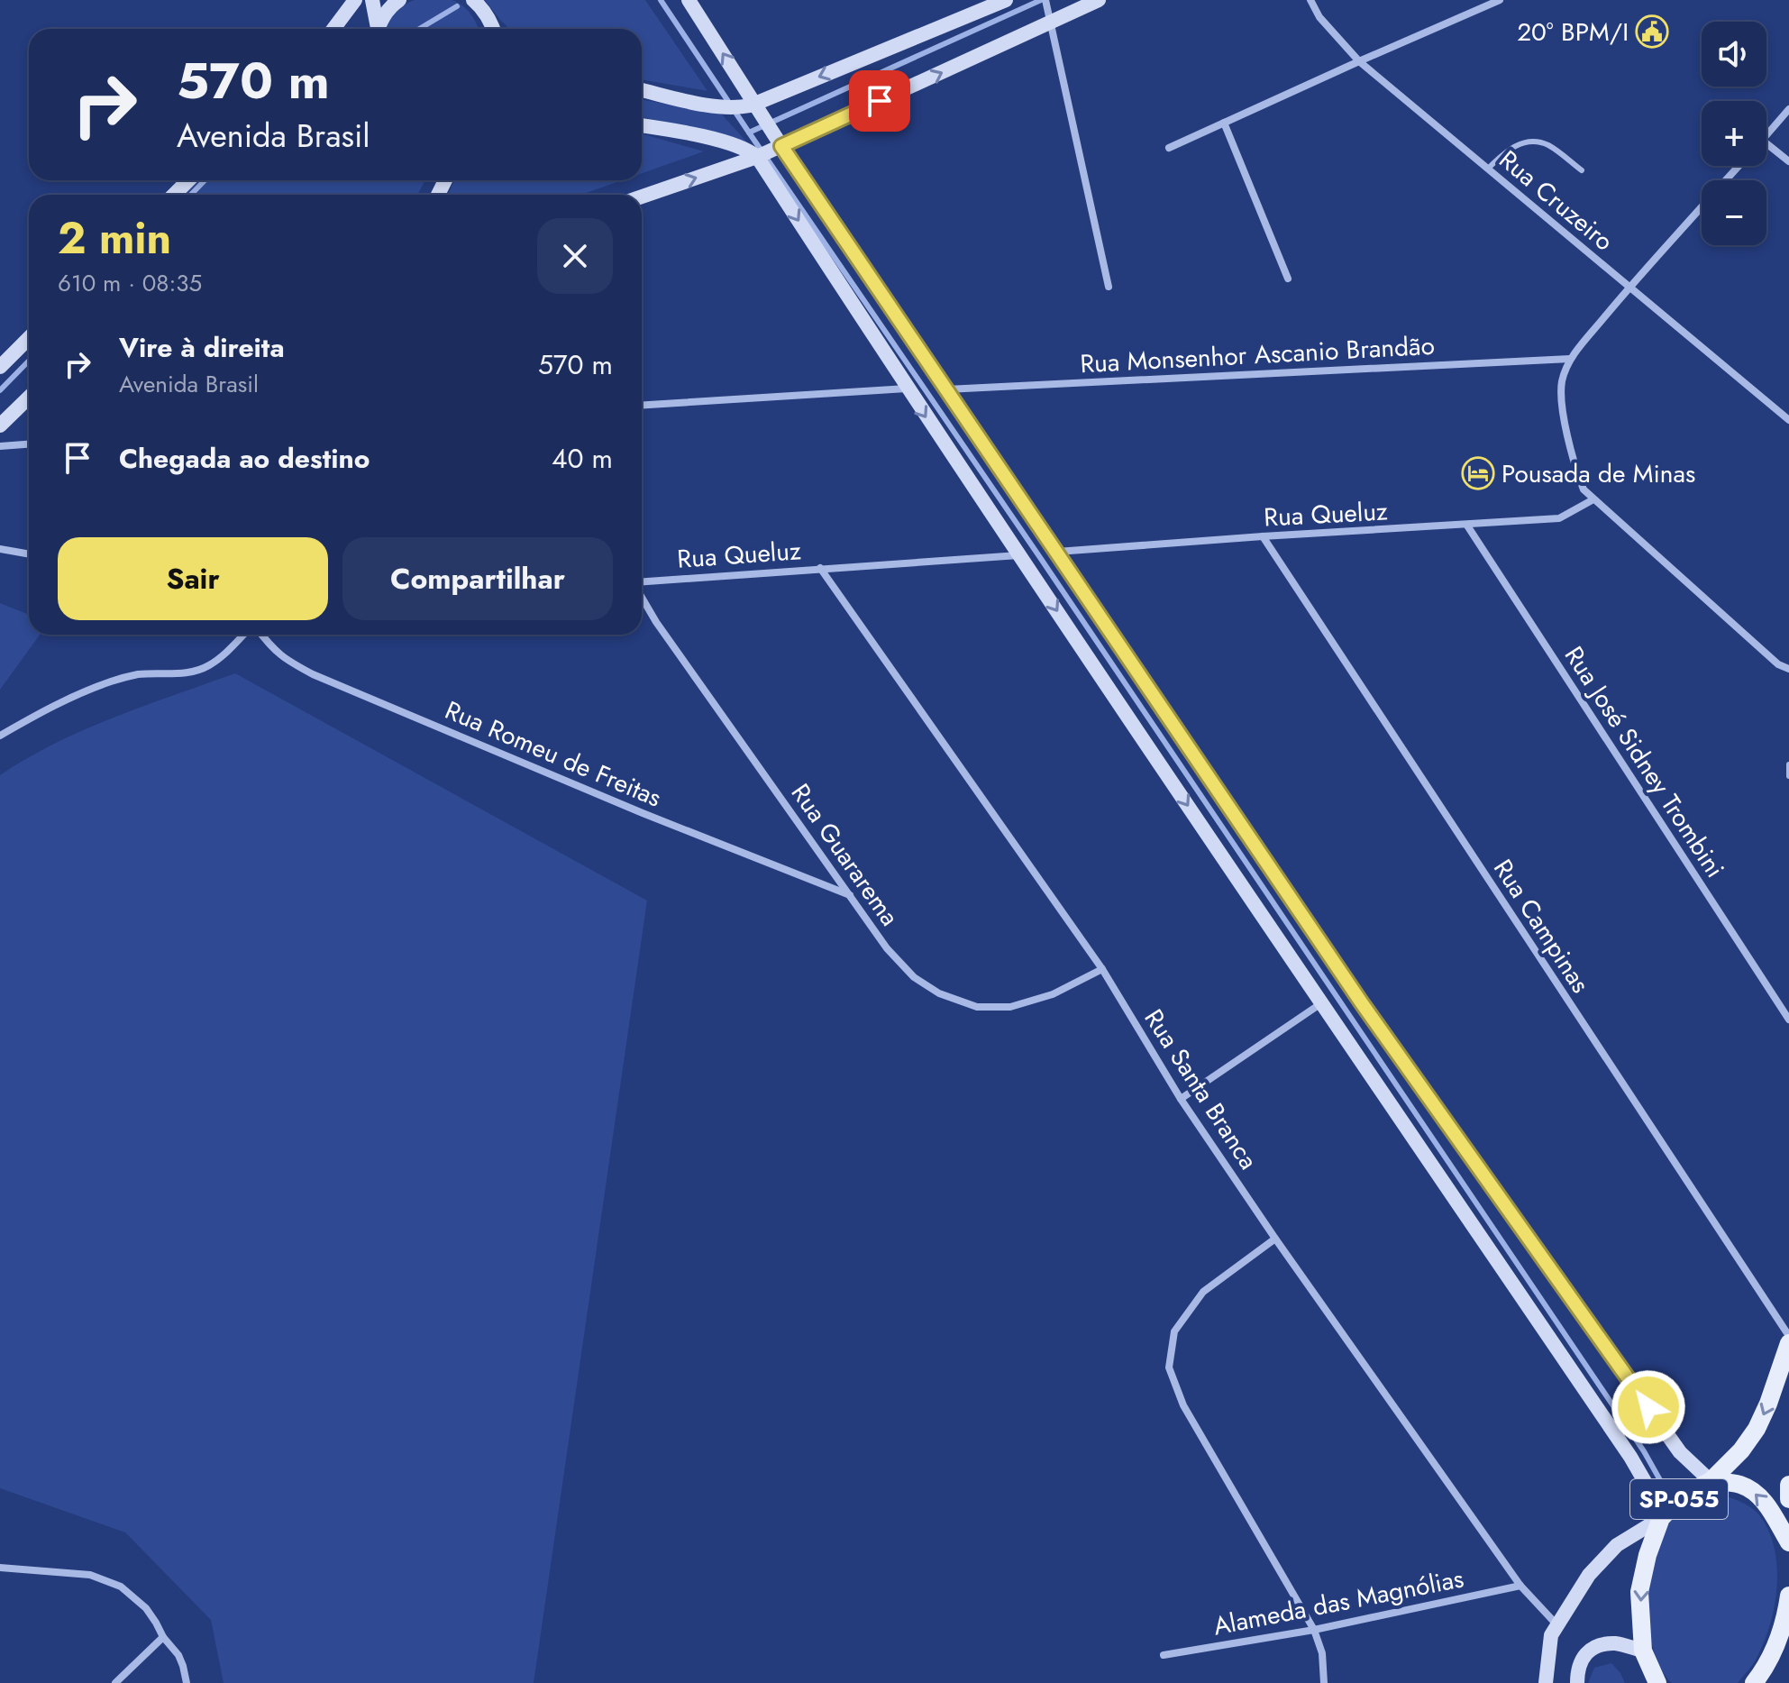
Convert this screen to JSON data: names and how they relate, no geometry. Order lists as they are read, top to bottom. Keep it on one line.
{"streets":{"main road":["SP-055"],"street":["Rua Cruzeiro","Rua Monsenhor Ascanio Brandão","Rua Queluz","Rua Romeu de Freitas","Rua José Sidney Trombini","Rua Guararema","Rua Campinas","Rua Santa Branca","Alameda das Magnólias"]},"crossings":[["Rua Queluz","Rua José Sidney Trombini"],["Rua Queluz","Rua Campinas"],["Rua Queluz","Rua Santa Branca"],["Rua Romeu de Freitas","Rua Guararema"],["Rua Guararema","Rua Santa Branca"],["Rua Santa Branca","Alameda das Magnólias"]],"places":{"public building":["20º BPM/I"],"hotel":["Pousada de Minas"]},"page":{"map_buttons":["+","−"],"turn":["570 m","Avenida Brasil"],"heading":["2 min","610 m · 08:35"],"list":[{"name":"Vire à direita","note":"Avenida Brasil","value":"570 m"},{"name":"Chegada ao destino","value":"40 m"}],"buttons":["Sair","Compartilhar"]}}
